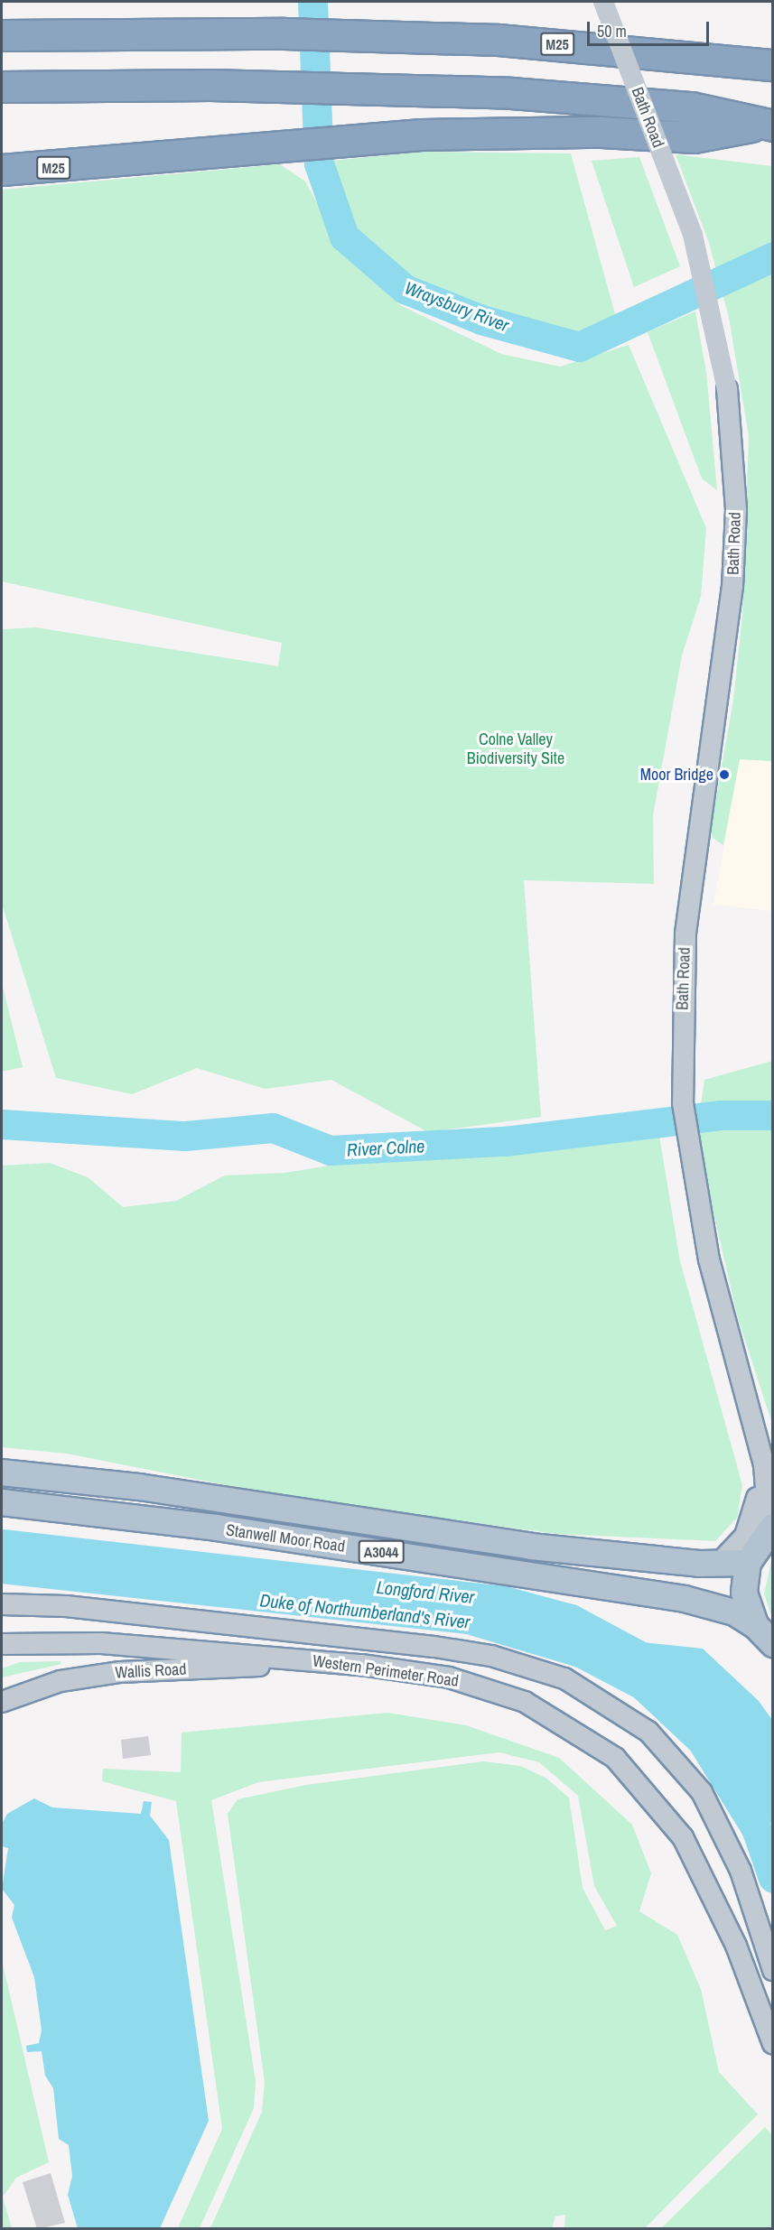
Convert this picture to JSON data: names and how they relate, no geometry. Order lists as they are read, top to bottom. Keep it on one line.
{"streets":{"highway":["M25"],"main road":["Stanwell Moor Road","A3044"],"street":["Bath Road","Wallis Road","Western Perimeter Road"]},"crossings":[["Wallis Road","Western Perimeter Road"]],"water":["Wraysbury River","River Colne","Longford River","Duke of Northumberland's River"],"parks":["Colne Valley Biodiversity Site"],"places":["Moor Bridge"],"scale_bar":"50 m"}
